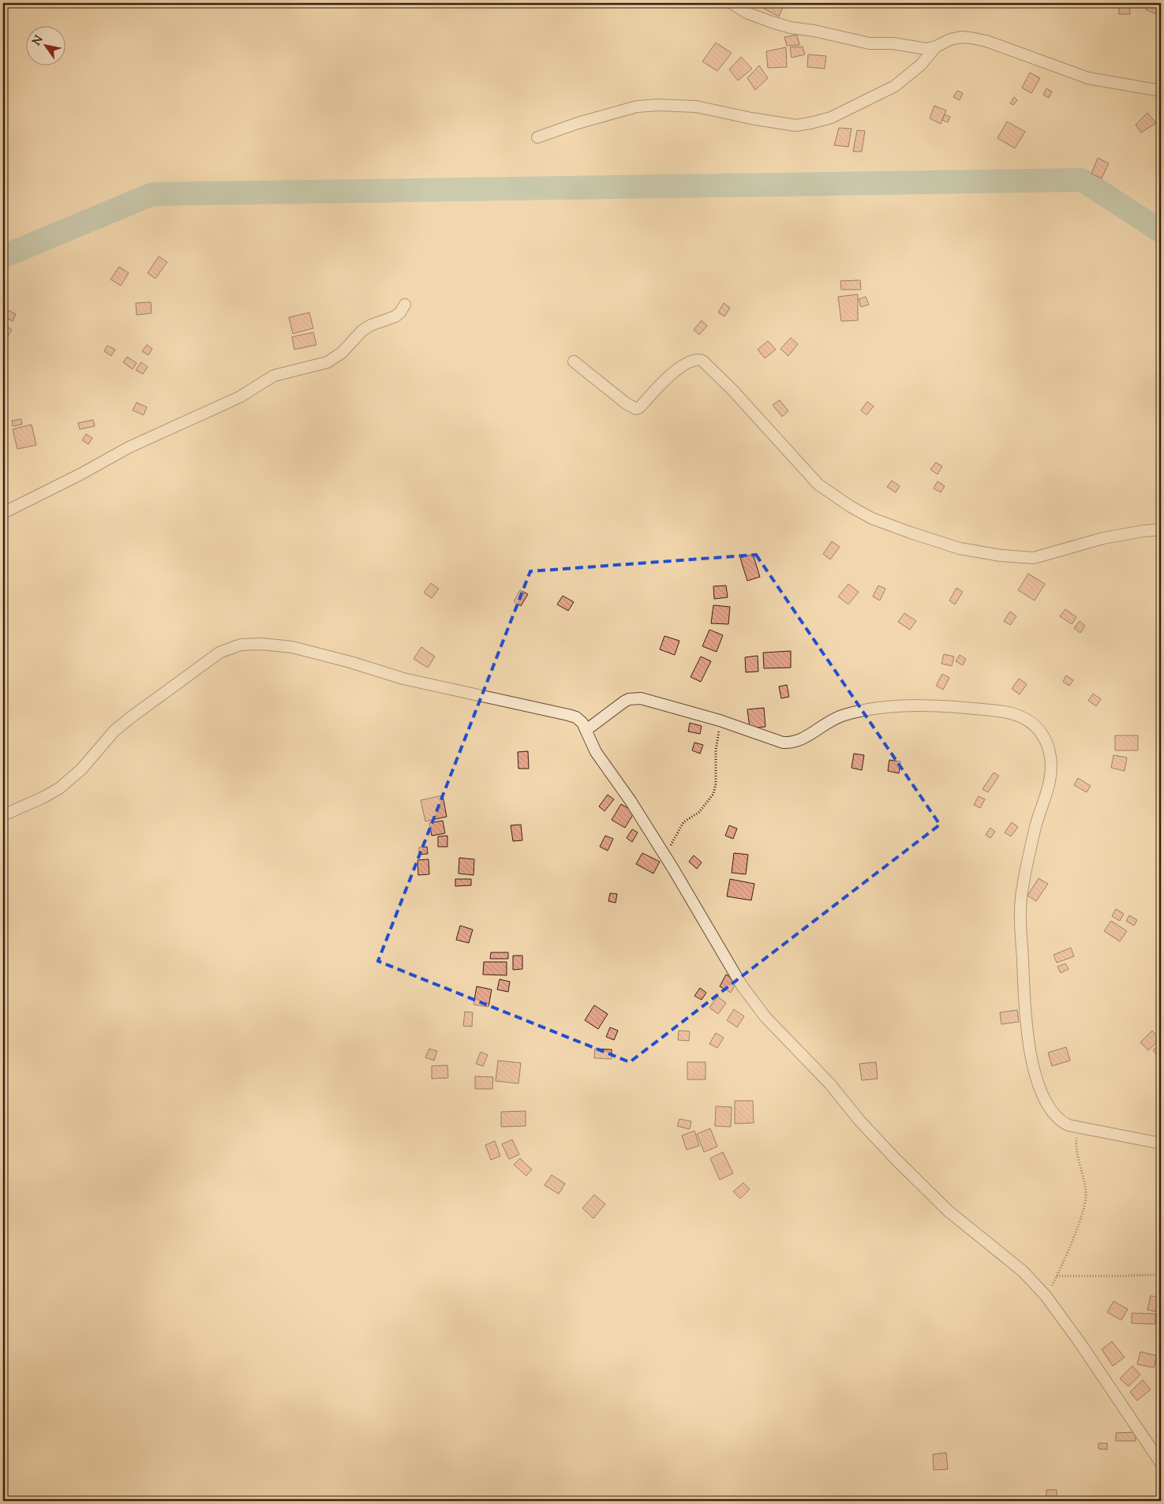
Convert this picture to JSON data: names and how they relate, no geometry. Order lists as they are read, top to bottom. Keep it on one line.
{"north":"top left"}
